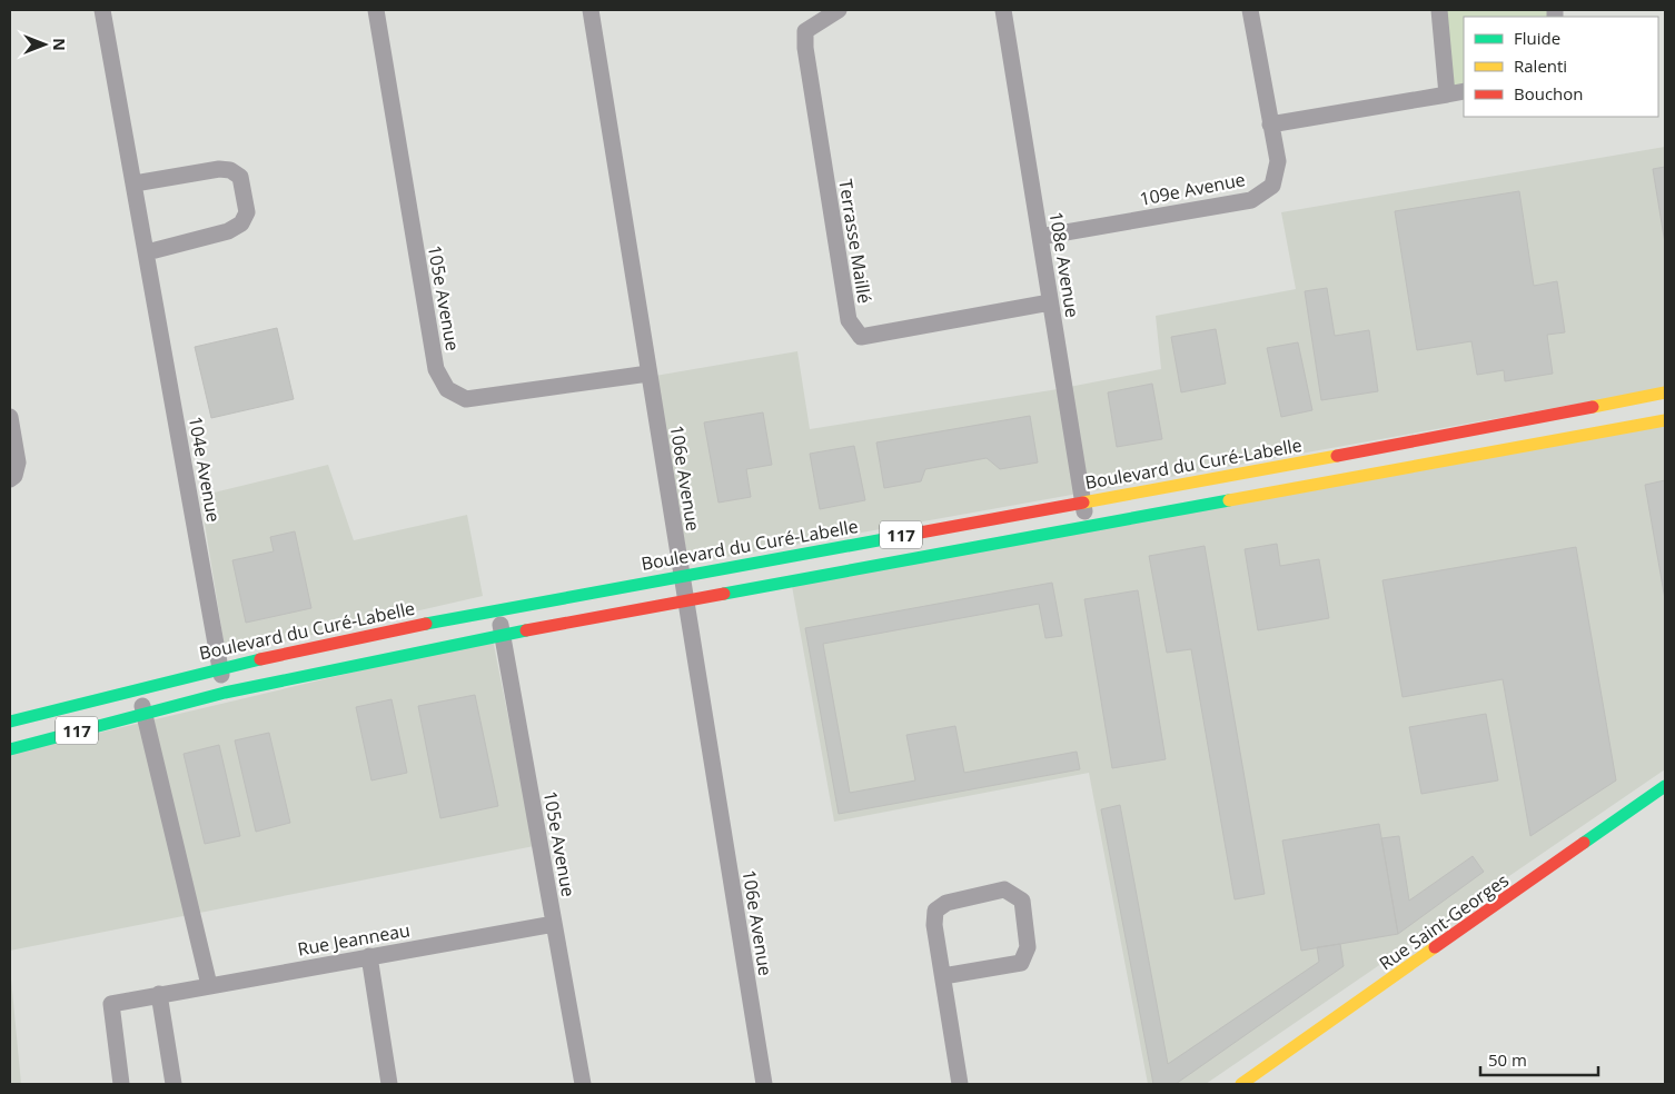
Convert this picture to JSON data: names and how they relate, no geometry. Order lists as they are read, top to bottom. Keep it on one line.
{"streets":{"main road":["Boulevard du Curé-Labelle","117","Rue Saint-Georges"],"street":["109e Avenue","Terrasse Maillé","108e Avenue","105e Avenue","104e Avenue","106e Avenue","Rue Jeanneau"]},"crossings":[["109e Avenue","108e Avenue"],["Terrasse Maillé","108e Avenue"],["108e Avenue","Boulevard du Curé-Labelle"],["108e Avenue","117"],["105e Avenue","Boulevard du Curé-Labelle"],["105e Avenue","106e Avenue"],["105e Avenue","117"],["105e Avenue","Rue Jeanneau"],["Boulevard du Curé-Labelle","104e Avenue"],["Boulevard du Curé-Labelle","106e Avenue"],["104e Avenue","117"],["106e Avenue","117"]],"legend":["Fluide","Ralenti","Bouchon"],"scale_bar":"50 m","north":"right"}
